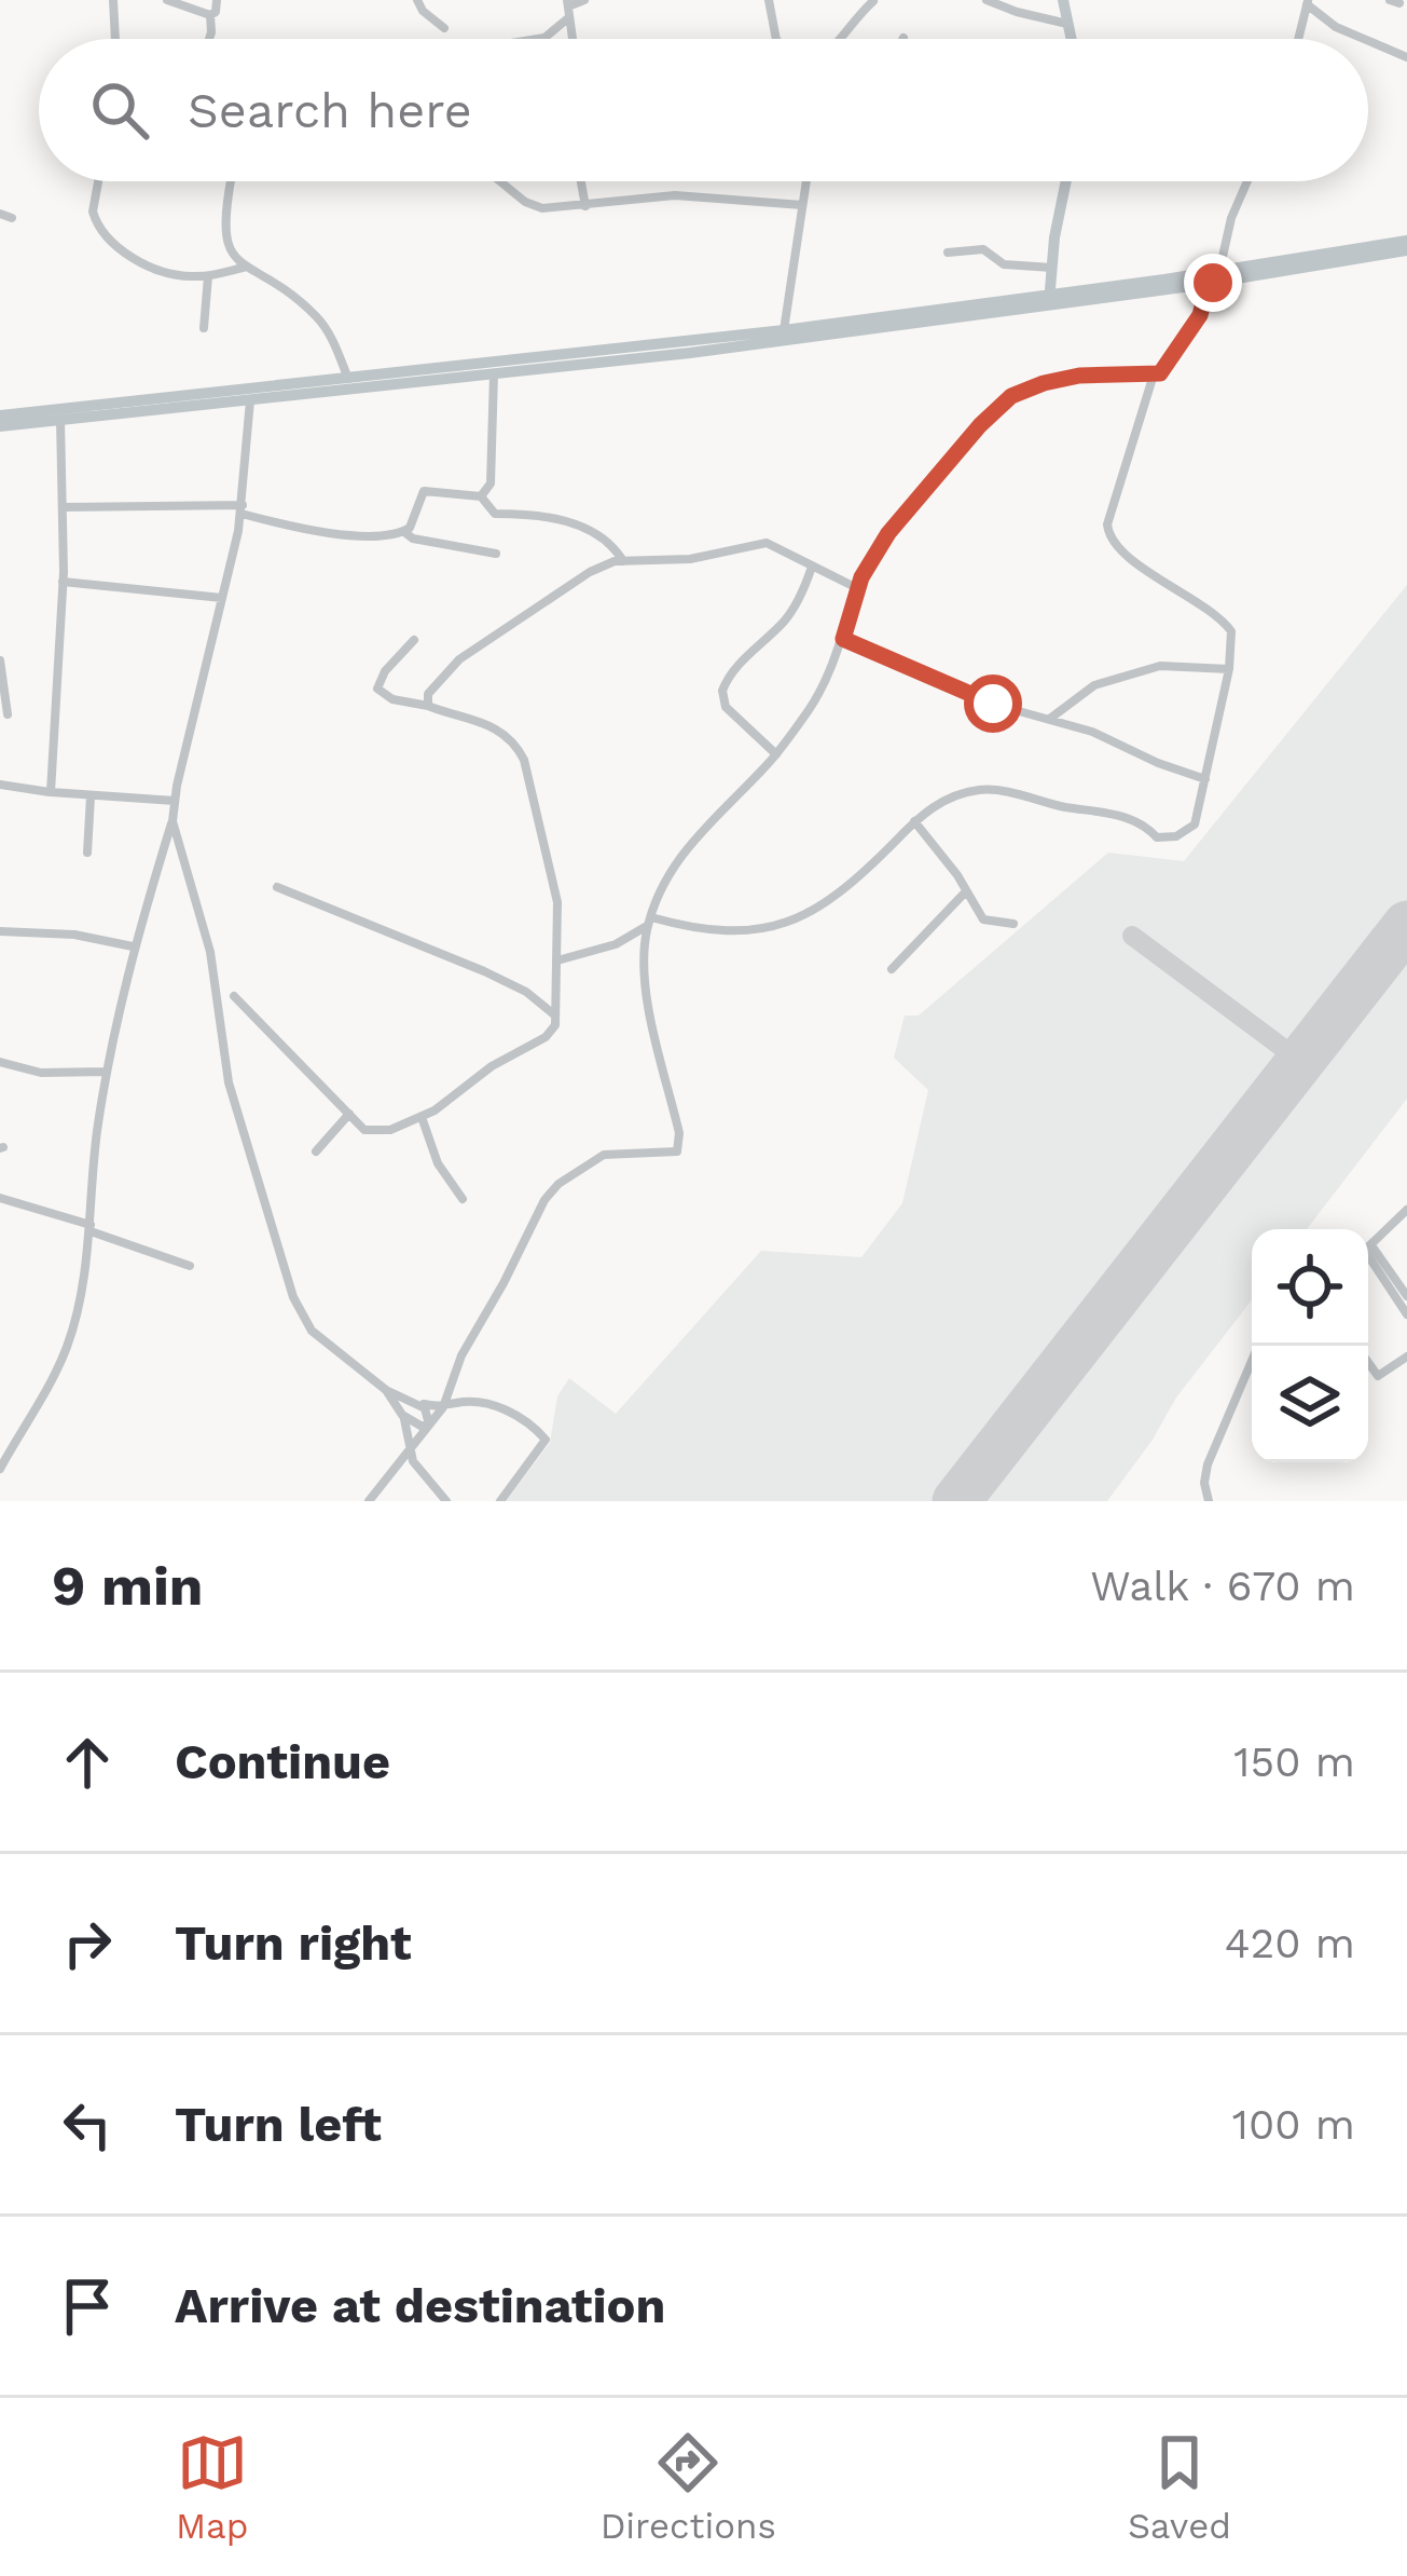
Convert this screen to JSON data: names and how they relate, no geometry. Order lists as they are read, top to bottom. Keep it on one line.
{"page":{"search":"Search here","heading":["9 min","Walk · 670 m"],"list":[["Continue","150 m"],["Turn right","420 m"],["Turn left","100 m"],"Arrive at destination"],"nav":["Map","Directions","Saved"]}}
